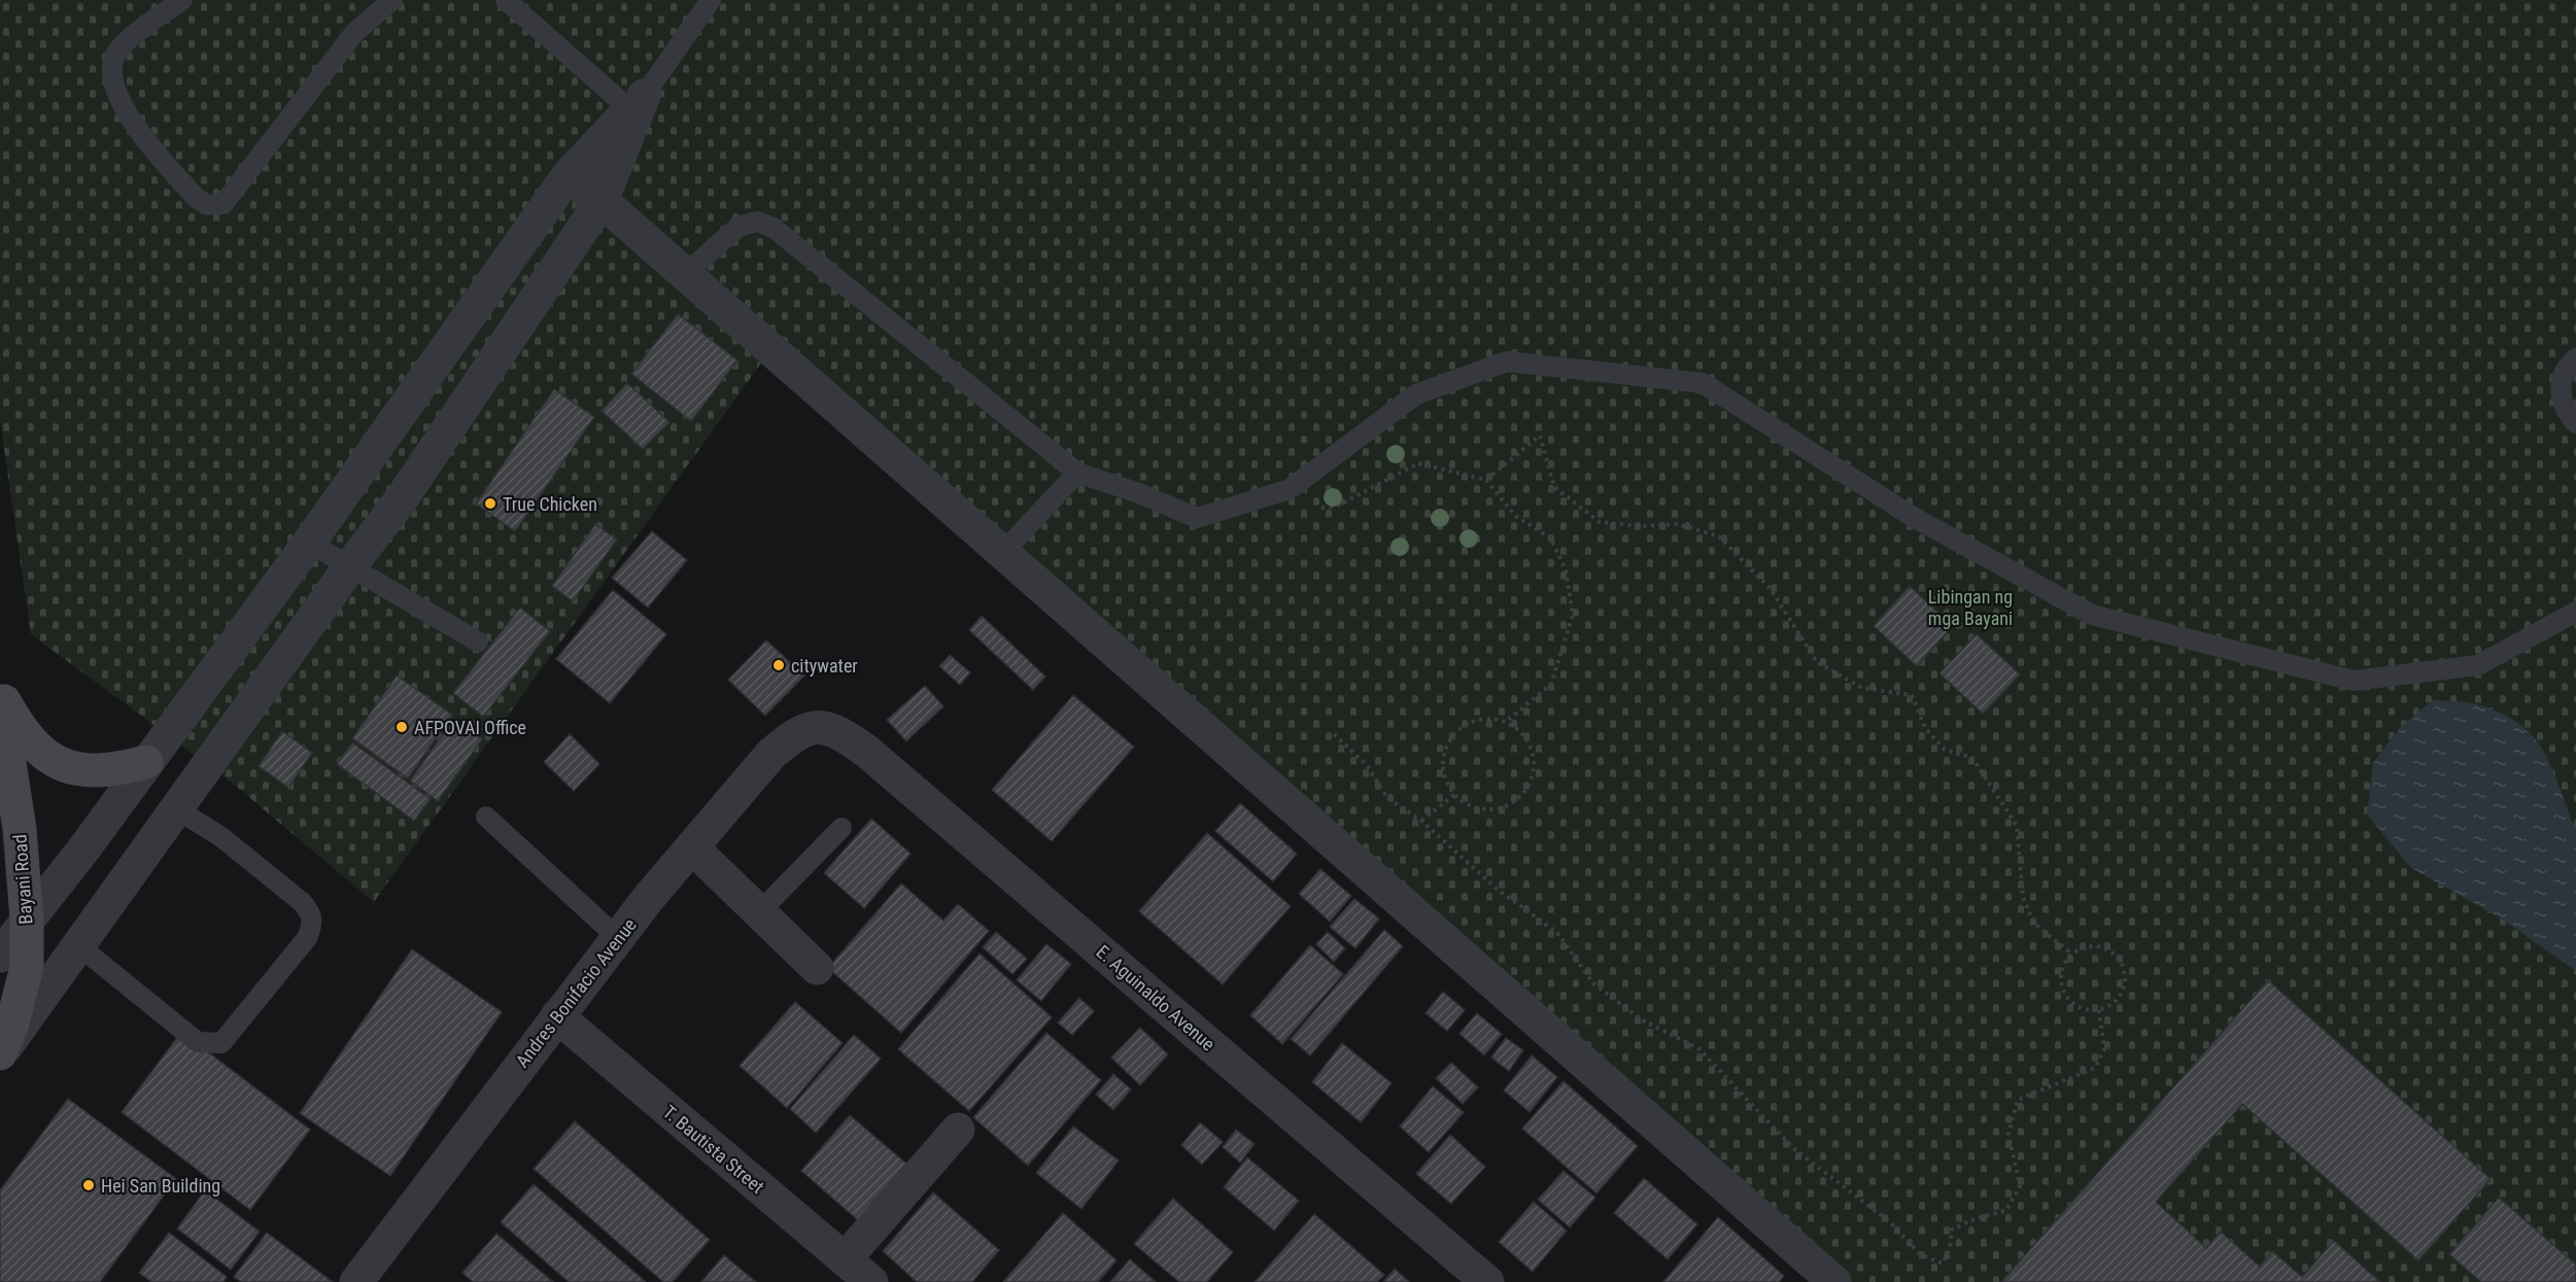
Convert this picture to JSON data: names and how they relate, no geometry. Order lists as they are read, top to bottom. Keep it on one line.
{"streets":{"main road":["Bayani Road"],"street":["Andres Bonifacio Avenue","E. Aguinaldo Avenue","T. Bautista Street"]},"crossings":[["Andres Bonifacio Avenue","E. Aguinaldo Avenue"],["Andres Bonifacio Avenue","T. Bautista Street"]],"parks":["Libingan ng mga Bayani"],"places":["True Chicken","citywater","AFPOVAI Office","Hei San Building"]}
